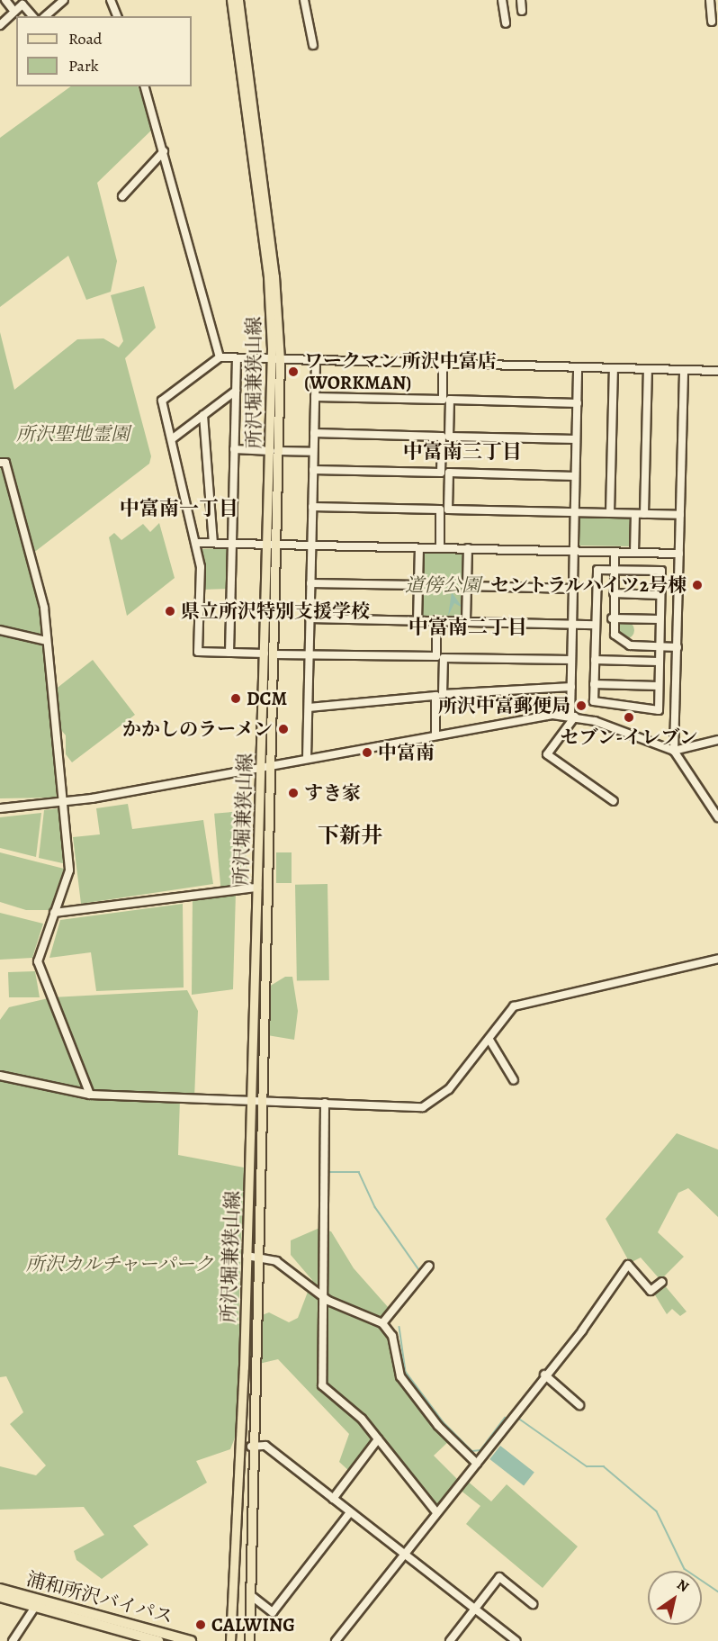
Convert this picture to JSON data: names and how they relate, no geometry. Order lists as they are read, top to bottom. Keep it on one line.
{"streets":{"highway":["浦和所沢バイパス"],"main road":["所沢堀兼狭山線"]},"districts":["中富南三丁目","中富南一丁目","中富南二丁目","下新井"],"parks":["所沢聖地霊園","道傍公園","所沢カルチャーパーク"],"places":["ワークマン 所沢中富店 (WORKMAN)","セントラルハイツ2号棟","県立所沢特別支援学校","DCM","所沢中富郵便局","セブン-イレブン","かかしのラーメン","中富南","すき家","CALWING"],"legend":["Road","Park"],"north":"top right"}
